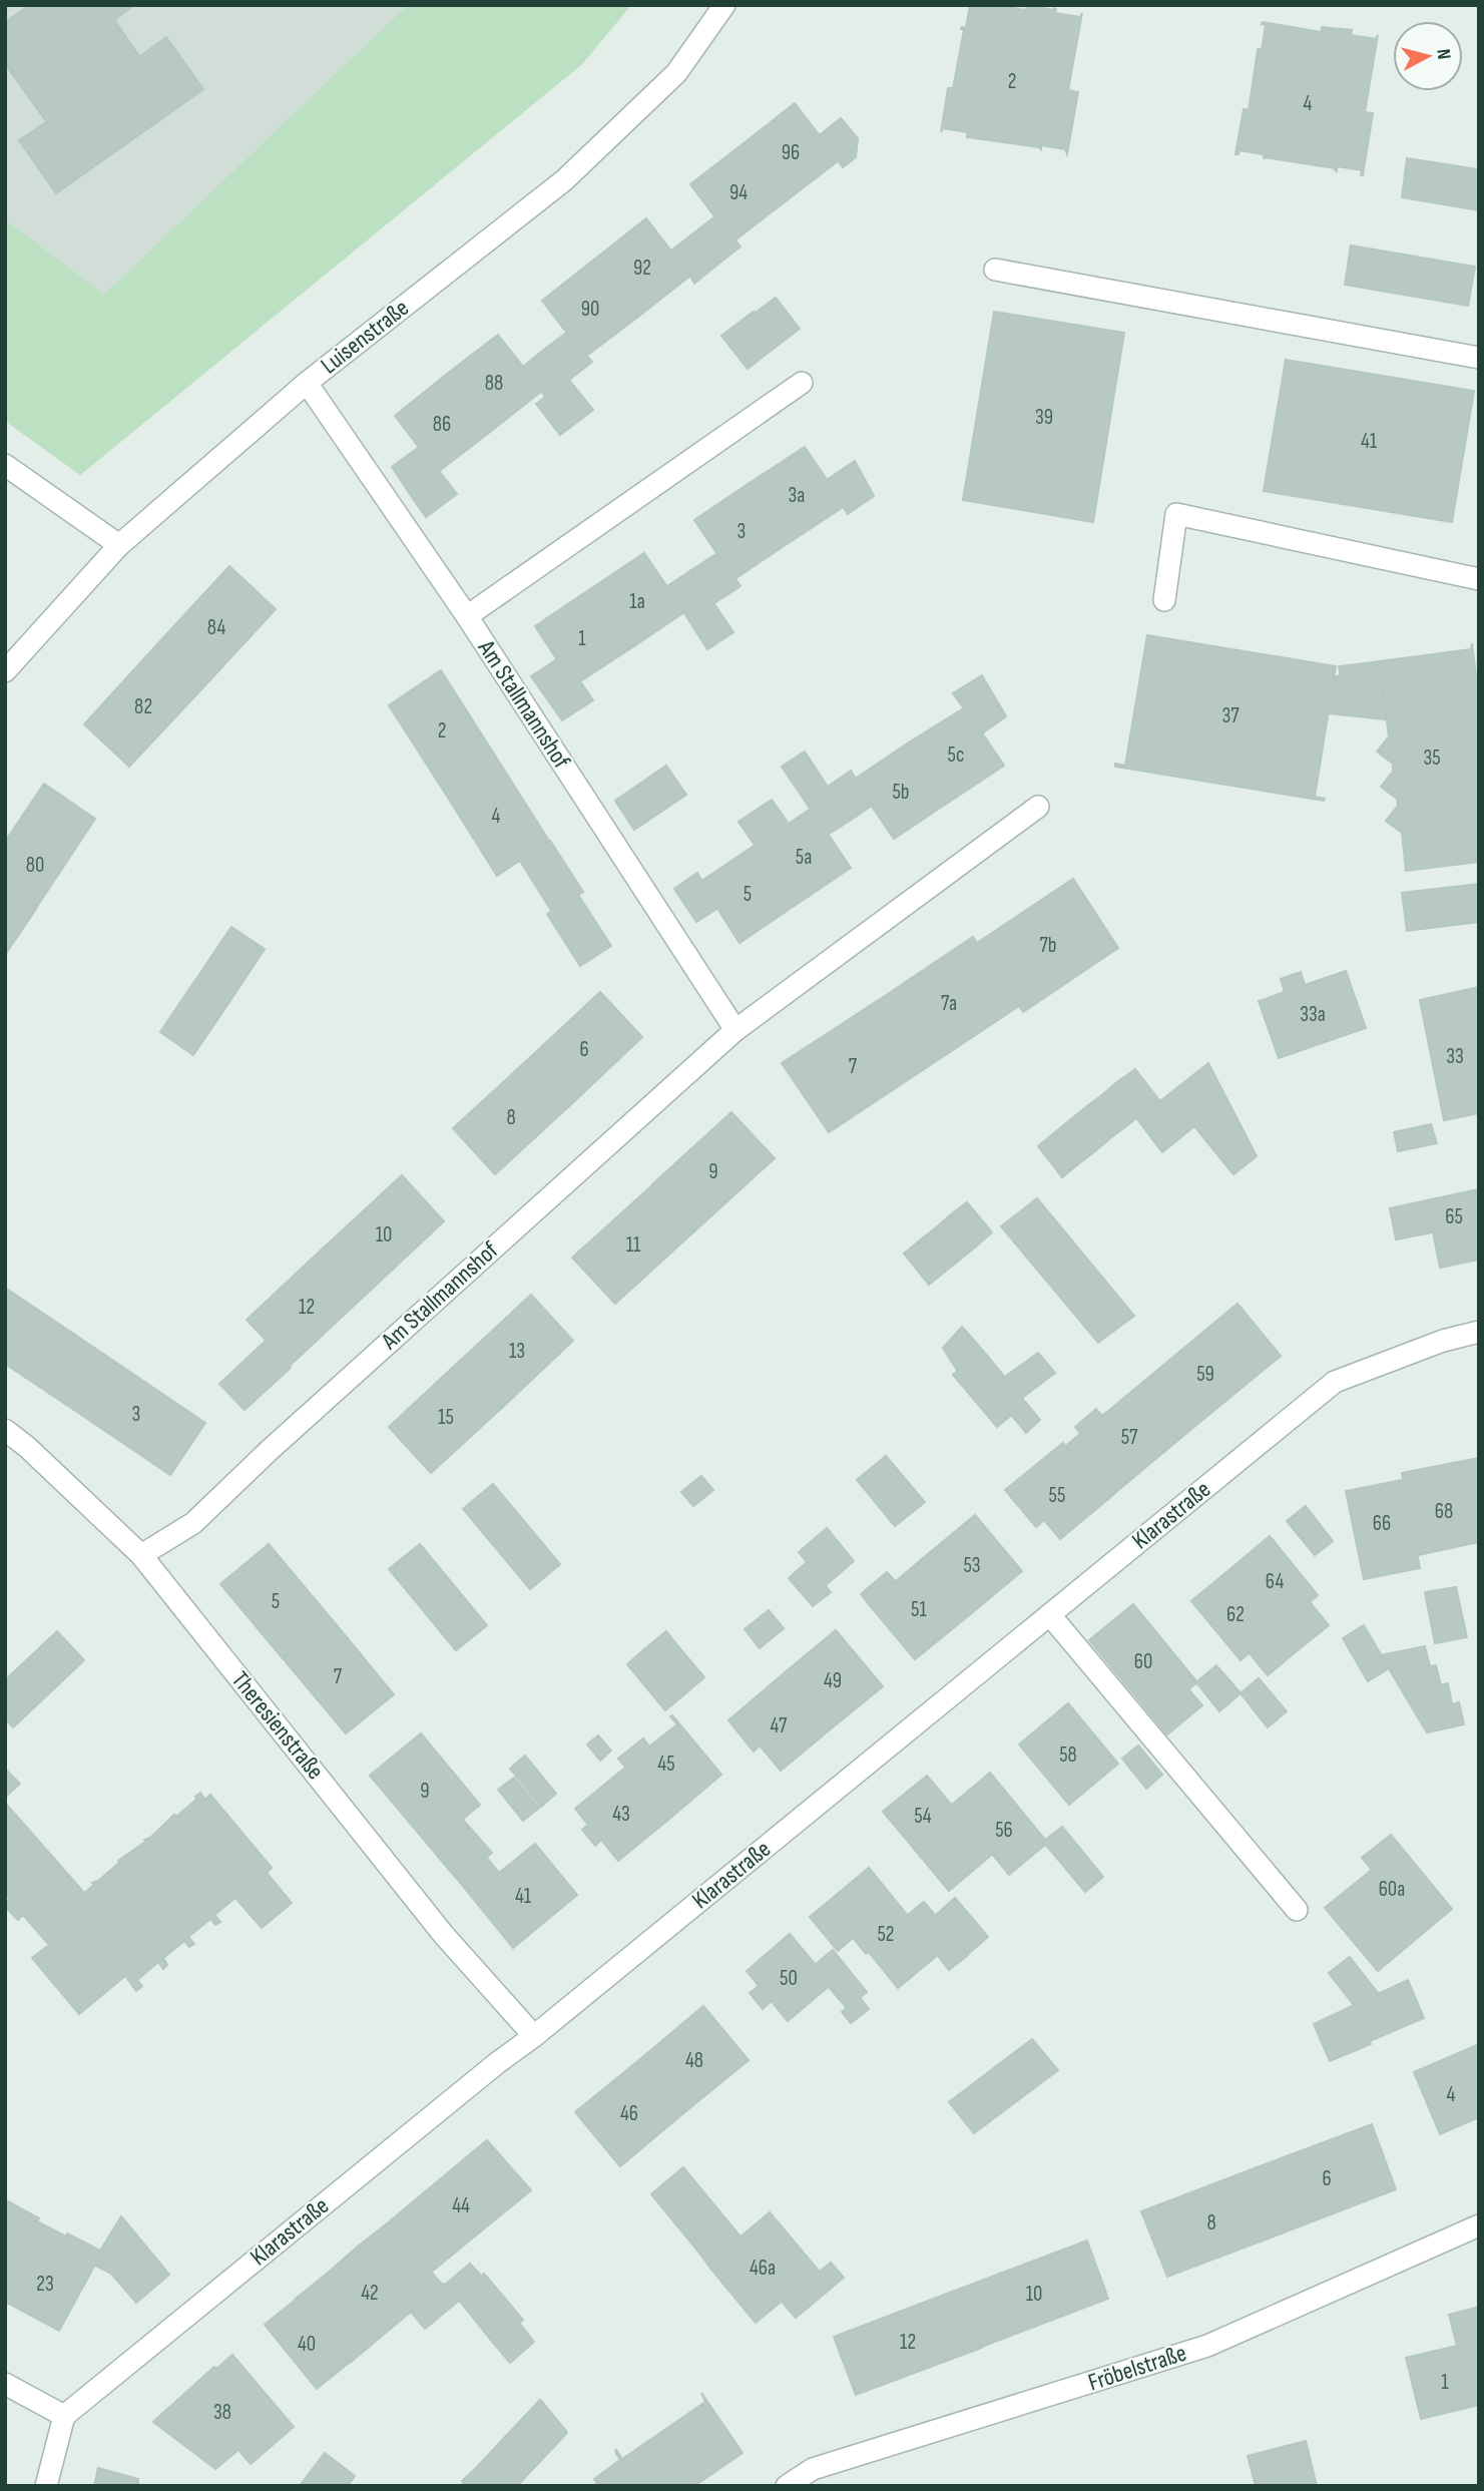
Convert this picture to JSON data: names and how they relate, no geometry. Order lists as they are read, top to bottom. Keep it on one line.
{"streets":{"street":["Luisenstraße","Am Stallmannshof","Klarastraße","Theresienstraße","Fröbelstraße"]},"crossings":[["Luisenstraße","Am Stallmannshof"],["Am Stallmannshof","Theresienstraße"],["Klarastraße","Theresienstraße"]],"house_numbers":["2","4","96","94","92","90","88","39","86","41","3a","3","1a","84","1","82","37","2","5c","35","5b","4","5a","80","5","7b","7a","33a","6","33","7","8","9","65","10","11","12","13","59","3","15","57","55","68","66","53","64","5","51","62","60","7","49","47","58","45","9","43","54","56","60a","41","52","50","48","4","46","6","44","8","46a","23","42","10","12","40","1","38"],"north":"right"}
